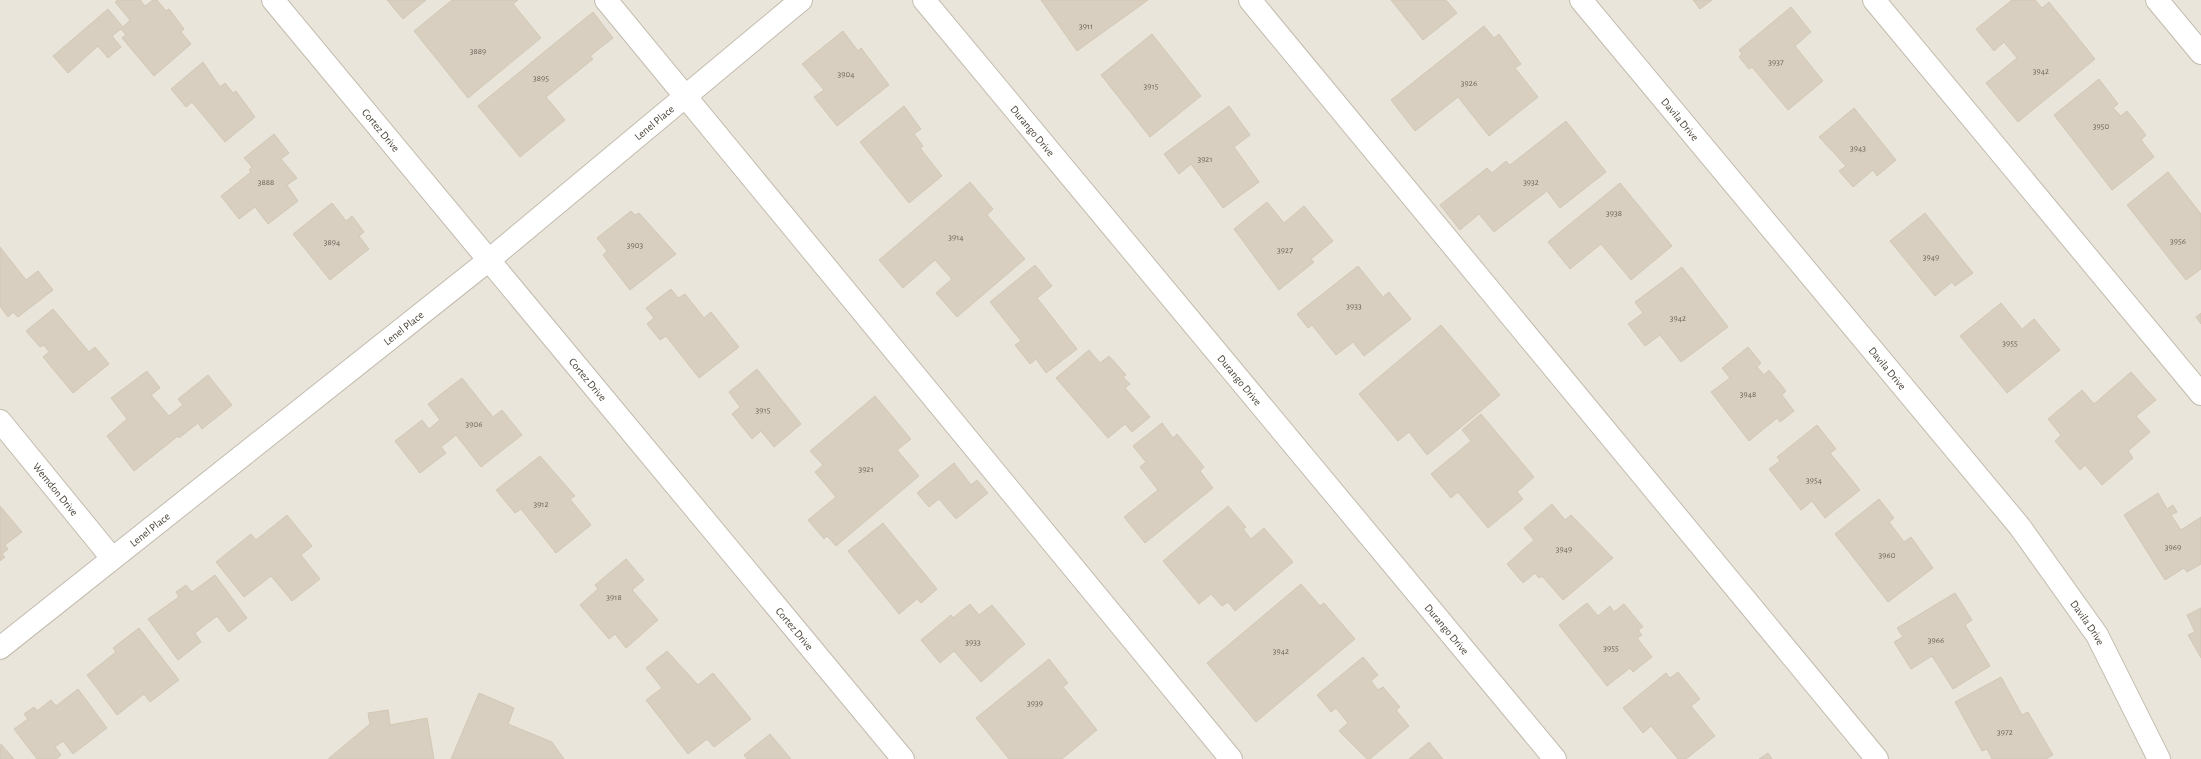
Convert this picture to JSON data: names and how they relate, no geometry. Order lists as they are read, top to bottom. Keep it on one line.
{"streets":{"street":["Davila Drive","Lenel Place","Cortez Drive","Durango Drive","Wemdon Drive"]},"crossings":[["Lenel Place","Cortez Drive"],["Lenel Place","Wemdon Drive"]],"house_numbers":["3911","3889","3937","3942","3904","3895","3926","3915","3950","3943","3921","3888","3932","3938","3914","3956","3894","3903","3927","3949","3933","3942","3955","3948","3915","3906","3921","3954","3912","3969","3949","3960","3918","3966","3933","3955","3942","3939","3972"]}
